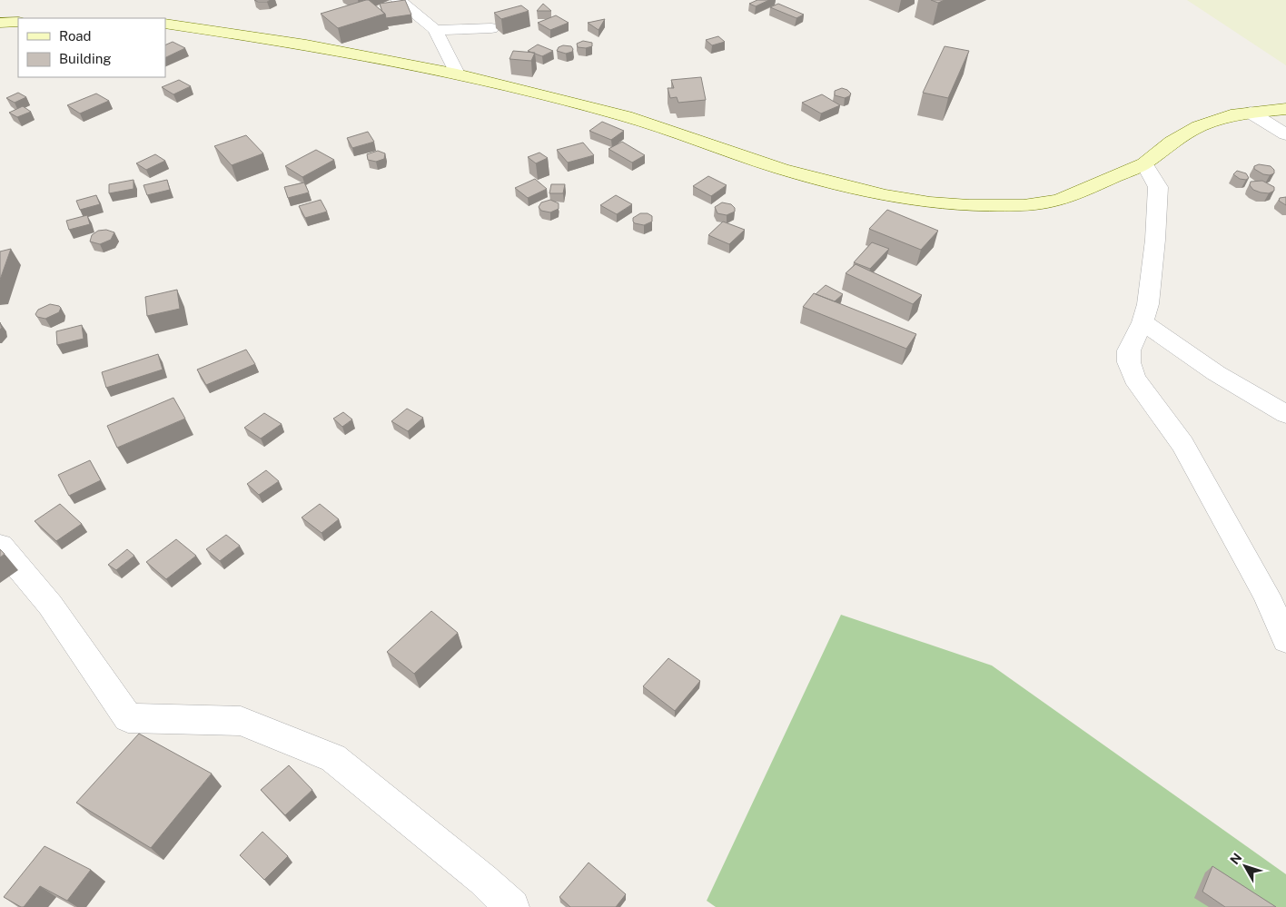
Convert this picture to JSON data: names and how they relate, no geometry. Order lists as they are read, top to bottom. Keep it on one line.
{"legend":["Road","Building"],"north":"top left"}
